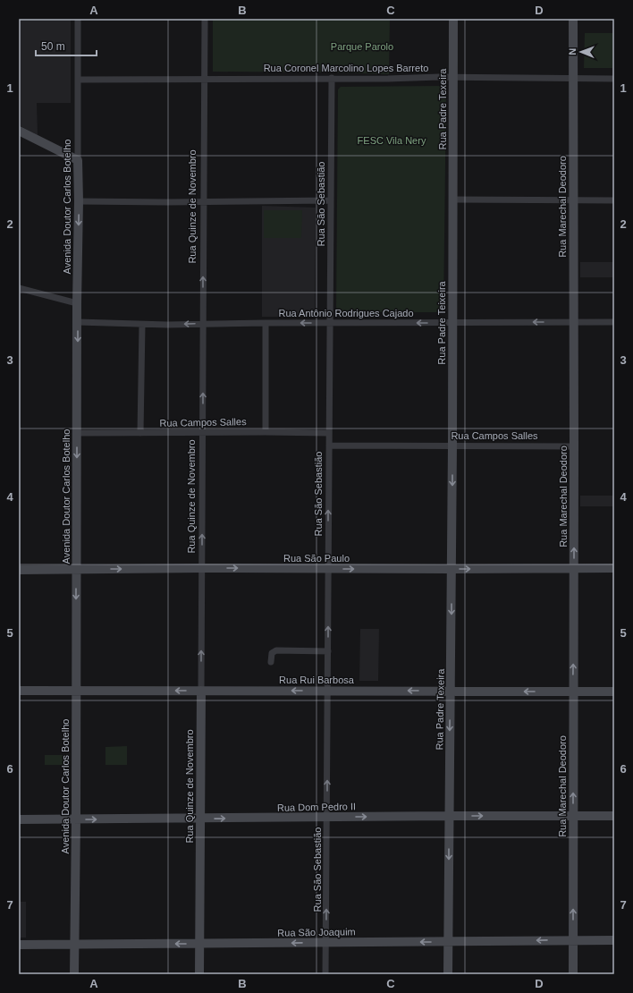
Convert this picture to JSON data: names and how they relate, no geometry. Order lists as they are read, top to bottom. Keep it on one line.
{"streets":{"main road":["Rua Padre Texeira","Avenida Doutor Carlos Botelho","Rua Quinze de Novembro","Rua Marechal Deodoro","Rua Padre Teixeira","Rua São Paulo","Rua Rui Barbosa","Rua Dom Pedro II","Rua São Joaquim"],"street":["Rua Coronel Marcolino Lopes Barreto","Rua São Sebastião","Rua Antônio Rodrigues Cajado","Rua Campos Salles"]},"crossings":[["Rua Coronel Marcolino Lopes Barreto","Rua Padre Texeira"],["Rua Coronel Marcolino Lopes Barreto","Rua São Sebastião"],["Rua Coronel Marcolino Lopes Barreto","Avenida Doutor Carlos Botelho"],["Rua Coronel Marcolino Lopes Barreto","Rua Quinze de Novembro"],["Rua Coronel Marcolino Lopes Barreto","Rua Marechal Deodoro"],["Rua Padre Texeira","Rua Padre Teixeira"],["Rua Padre Texeira","Rua Campos Salles"],["Rua Padre Texeira","Rua São Paulo"],["Rua Padre Texeira","Rua Rui Barbosa"],["Rua Padre Texeira","Rua Dom Pedro II"],["Rua Padre Texeira","Rua São Joaquim"],["Rua São Sebastião","Rua Antônio Rodrigues Cajado"],["Rua São Sebastião","Rua Campos Salles"],["Rua São Sebastião","Rua São Paulo"],["Rua São Sebastião","Rua Rui Barbosa"],["Rua São Sebastião","Rua Dom Pedro II"],["Rua São Sebastião","Rua São Joaquim"],["Avenida Doutor Carlos Botelho","Rua Antônio Rodrigues Cajado"],["Avenida Doutor Carlos Botelho","Rua Campos Salles"],["Avenida Doutor Carlos Botelho","Rua São Paulo"],["Avenida Doutor Carlos Botelho","Rua Rui Barbosa"],["Avenida Doutor Carlos Botelho","Rua Dom Pedro II"],["Avenida Doutor Carlos Botelho","Rua São Joaquim"],["Rua Quinze de Novembro","Rua Antônio Rodrigues Cajado"],["Rua Quinze de Novembro","Rua Campos Salles"],["Rua Quinze de Novembro","Rua São Paulo"],["Rua Quinze de Novembro","Rua Rui Barbosa"],["Rua Quinze de Novembro","Rua Dom Pedro II"],["Rua Quinze de Novembro","Rua São Joaquim"],["Rua Marechal Deodoro","Rua Antônio Rodrigues Cajado"],["Rua Marechal Deodoro","Rua Campos Salles"],["Rua Marechal Deodoro","Rua São Paulo"],["Rua Marechal Deodoro","Rua Rui Barbosa"],["Rua Marechal Deodoro","Rua Dom Pedro II"],["Rua Marechal Deodoro","Rua São Joaquim"],["Rua Antônio Rodrigues Cajado","Rua Padre Teixeira"],["Rua Padre Teixeira","Rua Campos Salles"]],"one_way":["Rua Padre Texeira","Rua São Sebastião","Avenida Doutor Carlos Botelho","Rua Quinze de Novembro","Rua Marechal Deodoro","Rua Antônio Rodrigues Cajado","Rua São Paulo","Rua Rui Barbosa","Rua Dom Pedro II","Rua São Joaquim"],"parks":["Parque Parolo","FESC Vila Nery"],"scale_bar":"50 m","north":"left","grid":{"columns":["A","B","C","D"],"rows":["1","2","3","4","5","6","7"]}}
